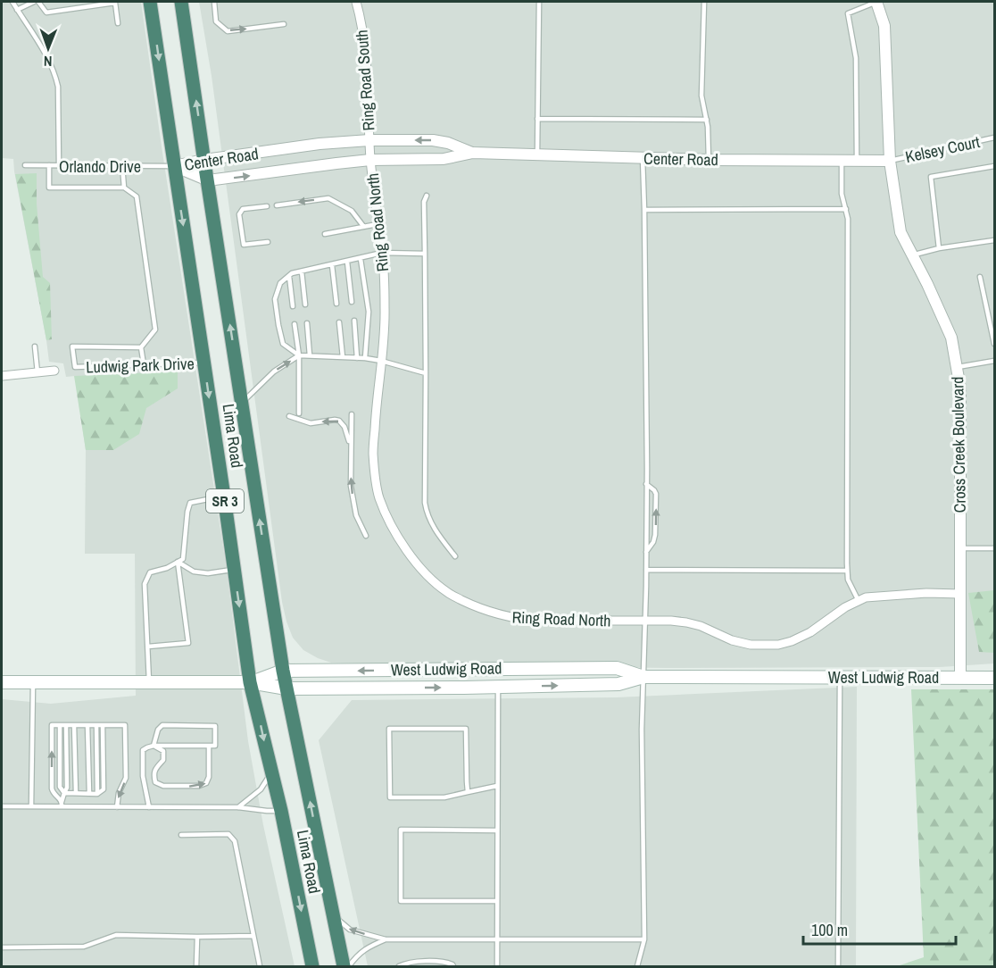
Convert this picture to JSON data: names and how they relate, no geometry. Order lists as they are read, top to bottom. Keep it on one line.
{"streets":{"highway":["Lima Road","SR 3"],"main road":["West Ludwig Road"],"street":["Ring Road South","Center Road","Ring Road North","Cross Creek Boulevard"],"lane":["Kelsey Court","Orlando Drive","Ludwig Park Drive"]},"crossings":[["Ring Road South","Center Road"],["Ring Road South","Ring Road North"],["Kelsey Court","Center Road"],["Kelsey Court","Cross Creek Boulevard"],["Center Road","Orlando Drive"],["Center Road","Ring Road North"],["Center Road","Lima Road"],["Center Road","Cross Creek Boulevard"],["Orlando Drive","Lima Road"],["Ring Road North","Cross Creek Boulevard"],["Ludwig Park Drive","Lima Road"],["Lima Road","West Ludwig Road"],["Cross Creek Boulevard","West Ludwig Road"]],"scale_bar":"100 m","north":"bottom"}
